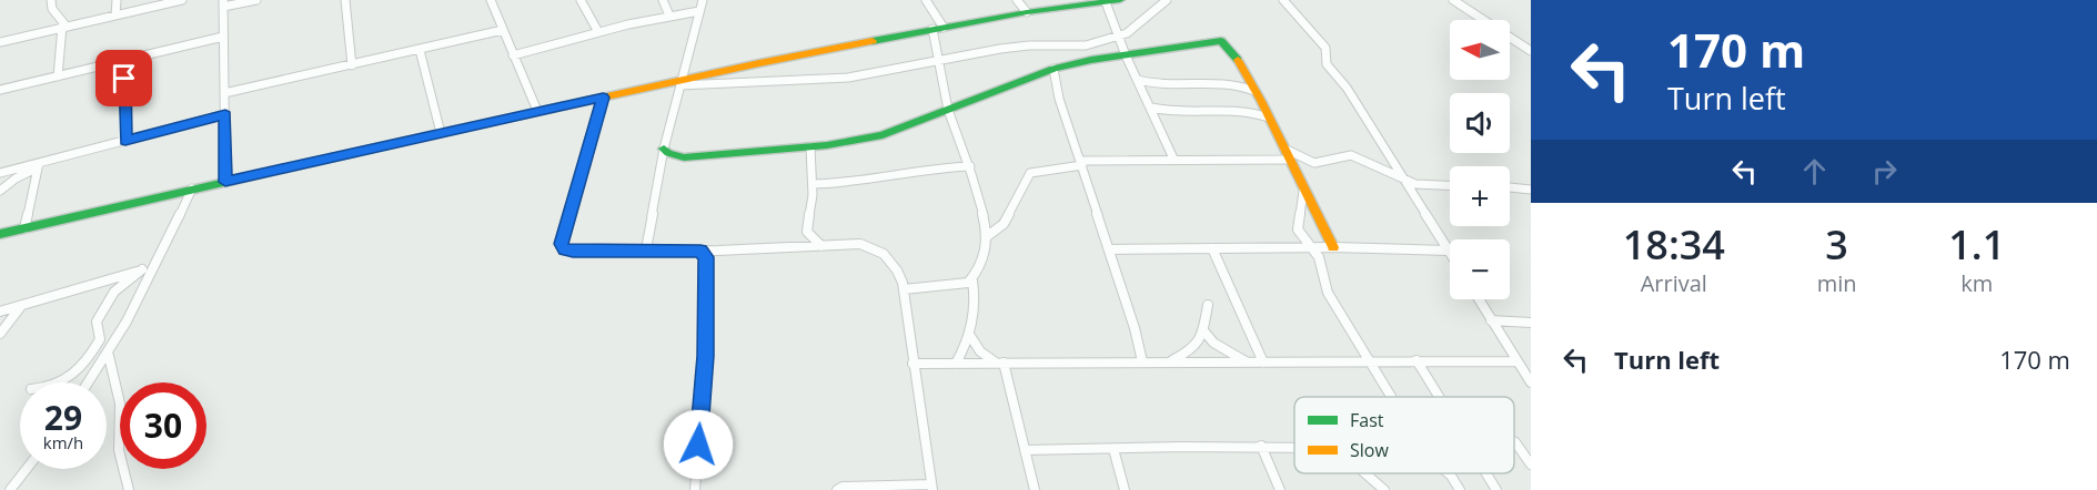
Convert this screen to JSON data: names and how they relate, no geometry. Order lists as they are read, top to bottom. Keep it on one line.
{"legend":["Fast","Slow"],"north":"left","page":{"turn":["170 m","Turn left"],"map_buttons":["+","−"],"eta":["18:34","Arrival","3","min","1.1","km"],"list":[{"name":"Turn left","value":"170 m"}],"speed":"29 km/h","limit":"30"}}
